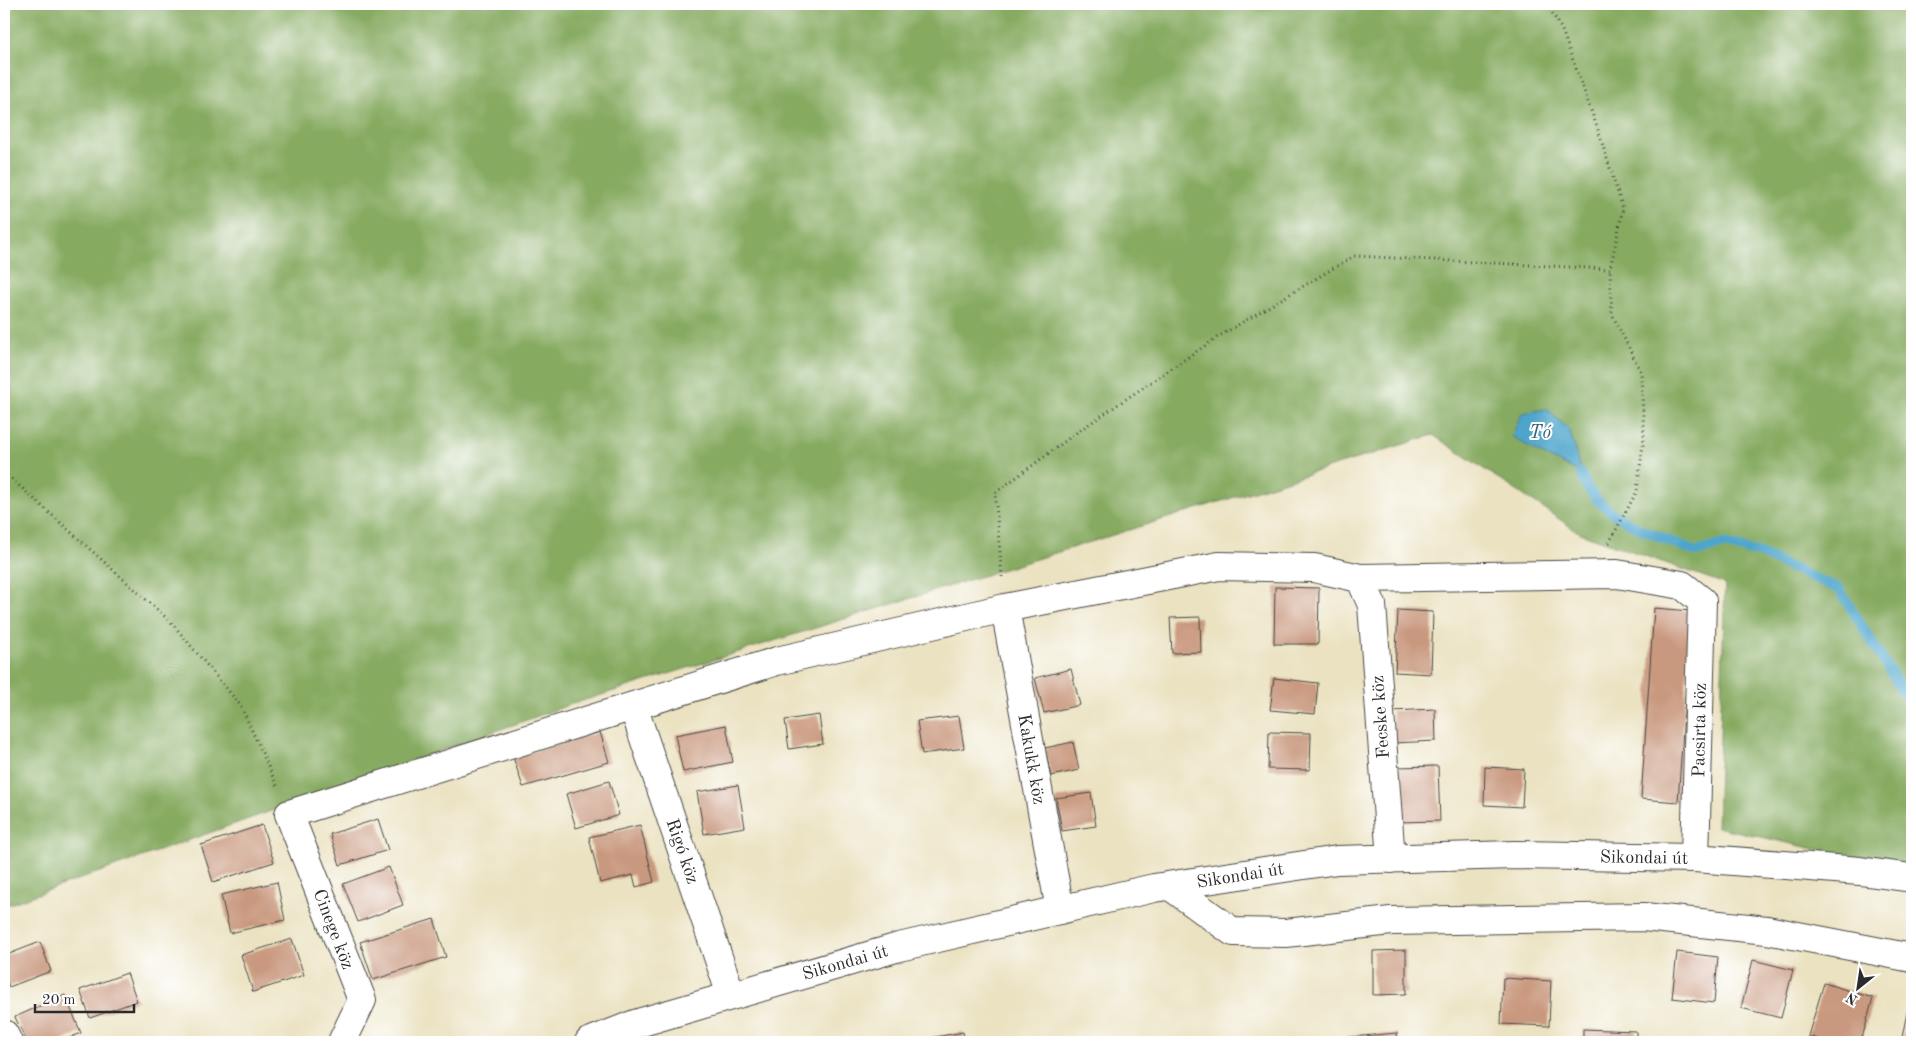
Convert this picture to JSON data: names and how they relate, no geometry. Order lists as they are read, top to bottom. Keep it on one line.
{"streets":{"street":["Fecske köz","Pacsirta köz","Kakukk köz","Rigó köz","Sikondai út","Cinege köz"]},"crossings":[["Fecske köz","Pacsirta köz"],["Fecske köz","Sikondai út"],["Pacsirta köz","Sikondai út"],["Kakukk köz","Sikondai út"],["Rigó köz","Sikondai út"]],"water":["Tó"],"scale_bar":"20 m","north":"bottom left"}
